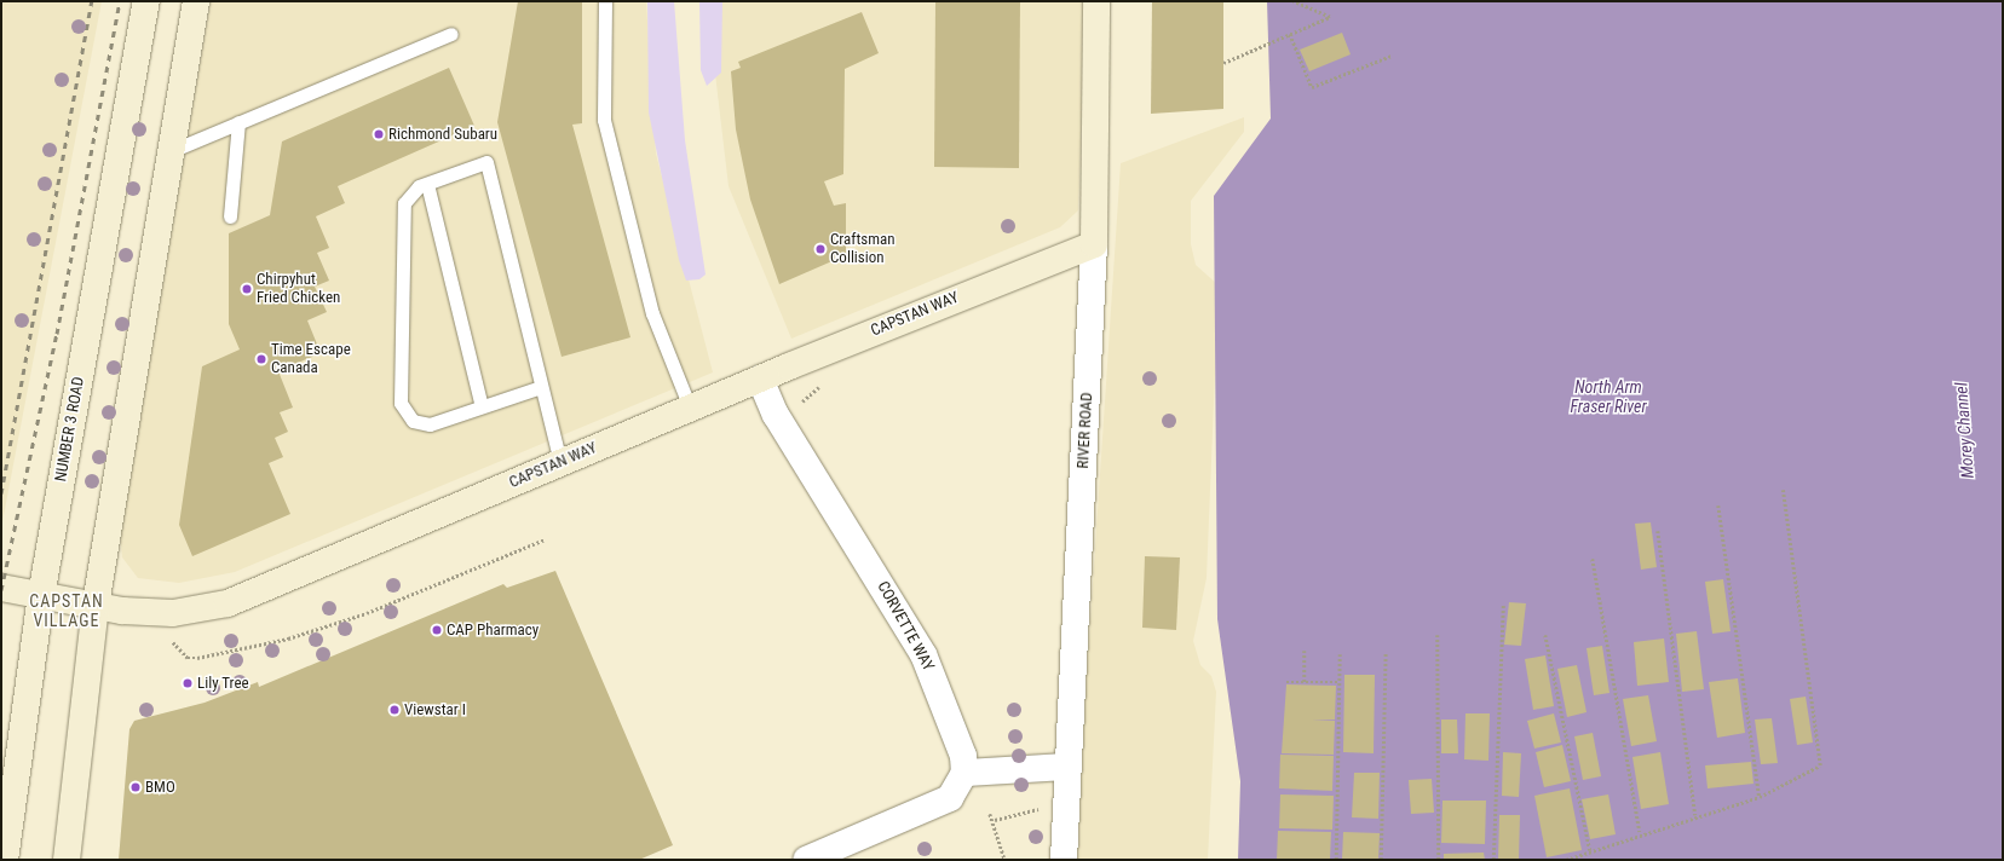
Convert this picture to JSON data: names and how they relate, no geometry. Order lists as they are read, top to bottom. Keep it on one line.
{"streets":{"main road":["CAPSTAN WAY","NUMBER 3 ROAD","RIVER ROAD"],"street":["CORVETTE WAY"]},"crossings":[["CAPSTAN WAY","NUMBER 3 ROAD"],["CAPSTAN WAY","RIVER ROAD"],["CAPSTAN WAY","CORVETTE WAY"]],"districts":["CAPSTAN VILLAGE"],"water":["North Arm Fraser River","Morey Channel"],"places":["Richmond Subaru","Craftsman Collision","Chirpyhut Fried Chicken","Time Escape Canada","CAP Pharmacy","Lily Tree","Viewstar I","BMO"]}
